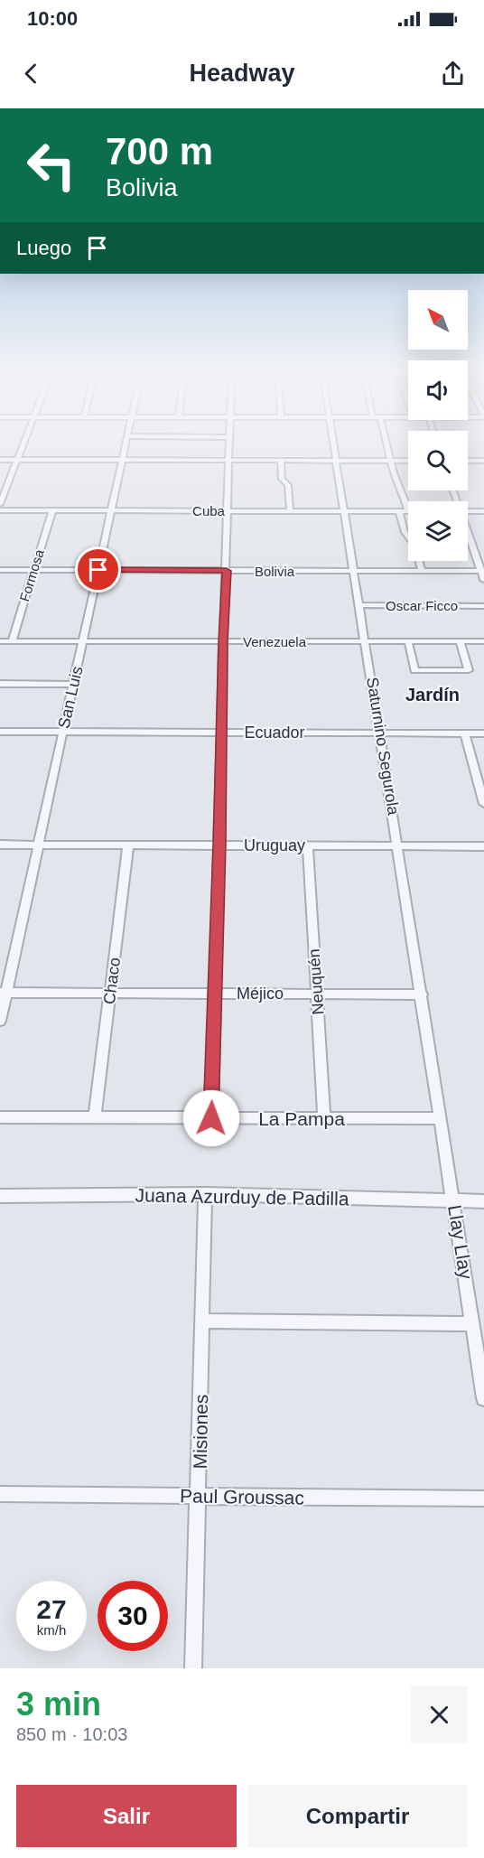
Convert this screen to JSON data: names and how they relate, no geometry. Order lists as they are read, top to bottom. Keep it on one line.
{"streets":{"street":["Cuba","Bolivia","Formosa","Oscar Ficco","Venezuela","San Luis","Ecuador","Saturnino Segurola","Uruguay","Chaco","Neuquén","Méjico","La Pampa","Juana Azurduy de Padilla","Llay Llay","Misiones","Paul Groussac"]},"crossings":[["Cuba","Formosa"],["Cuba","San Luis"],["Cuba","Saturnino Segurola"],["Bolivia","Formosa"],["Bolivia","San Luis"],["Bolivia","Saturnino Segurola"],["Formosa","Venezuela"],["Oscar Ficco","Saturnino Segurola"],["Venezuela","San Luis"],["Venezuela","Saturnino Segurola"],["San Luis","Ecuador"],["San Luis","Uruguay"],["San Luis","Méjico"],["Ecuador","Saturnino Segurola"],["Saturnino Segurola","Uruguay"],["Saturnino Segurola","Méjico"],["Saturnino Segurola","La Pampa"],["Saturnino Segurola","Llay Llay"],["Uruguay","Chaco"],["Uruguay","Neuquén"],["Chaco","Méjico"],["Chaco","La Pampa"],["Neuquén","Méjico"],["Neuquén","La Pampa"],["La Pampa","Llay Llay"],["Juana Azurduy de Padilla","Llay Llay"],["Juana Azurduy de Padilla","Misiones"],["Misiones","Paul Groussac"]],"districts":["Jardín"],"north":"top left","page":{"status":"10:00","header":"Headway","turn":["700 m","Bolivia"],"then":"Luego","speed":"27 km/h","limit":"30","heading":["3 min","850 m · 10:03"],"buttons":["Salir","Compartir"]}}
